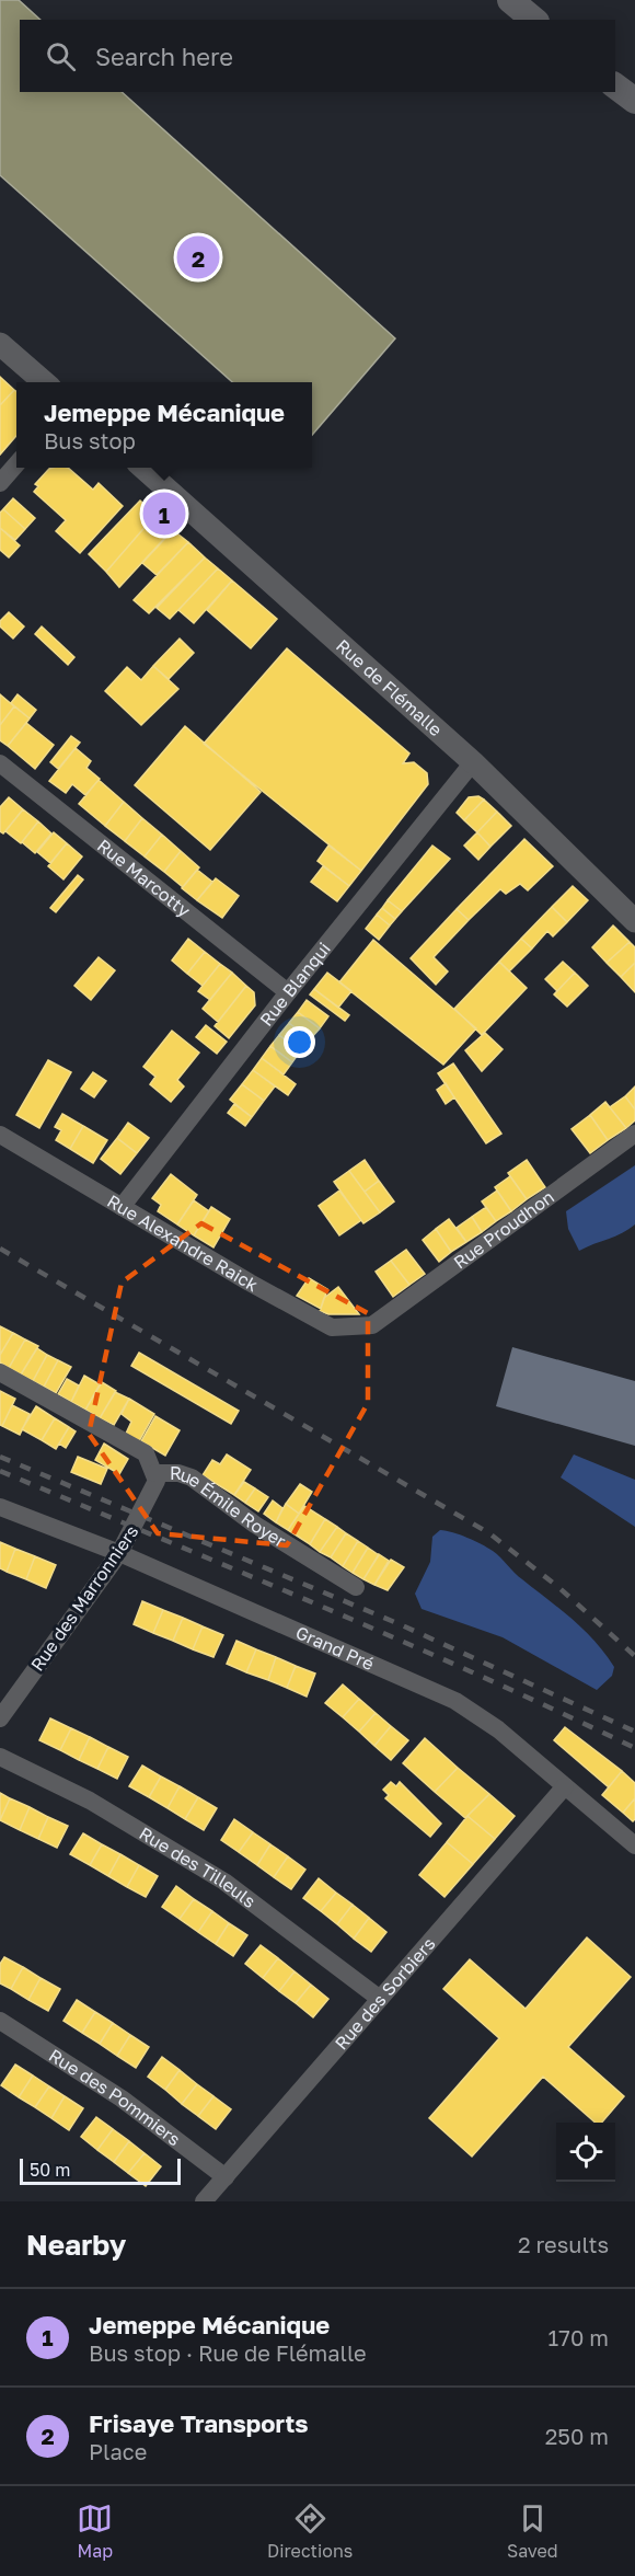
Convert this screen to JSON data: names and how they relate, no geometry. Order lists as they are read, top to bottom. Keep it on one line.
{"streets":{"street":["Rue de Flémalle","Rue Marcotty","Rue Blanqui","Rue Proudhon","Rue Alexandre Raick","Rue Émile Royer","Rue des Marronniers","Grand Pré","Rue des Tilleuls","Rue des Sorbiers","Rue des Pommiers"]},"crossings":[["Rue de Flémalle","Rue Blanqui"],["Rue Marcotty","Rue Blanqui"],["Rue Blanqui","Rue Alexandre Raick"],["Rue Proudhon","Rue Alexandre Raick"],["Rue Émile Royer","Rue des Marronniers"],["Rue des Marronniers","Grand Pré"],["Grand Pré","Rue des Sorbiers"],["Rue des Tilleuls","Rue des Sorbiers"],["Rue des Sorbiers","Rue des Pommiers"]],"scale_bar":"50 m","page":{"search":"Search here","pins":["2","1"],"popup":["Jemeppe Mécanique","Bus stop"],"scale":"50 m","heading":["Nearby","2 results"],"list":[{"mark":"1","name":"Jemeppe Mécanique","note":"Bus stop · Rue de Flémalle","value":"170 m"},{"mark":"2","name":"Frisaye Transports","note":"Place","value":"250 m"}],"nav":["Map","Directions","Saved"]}}
